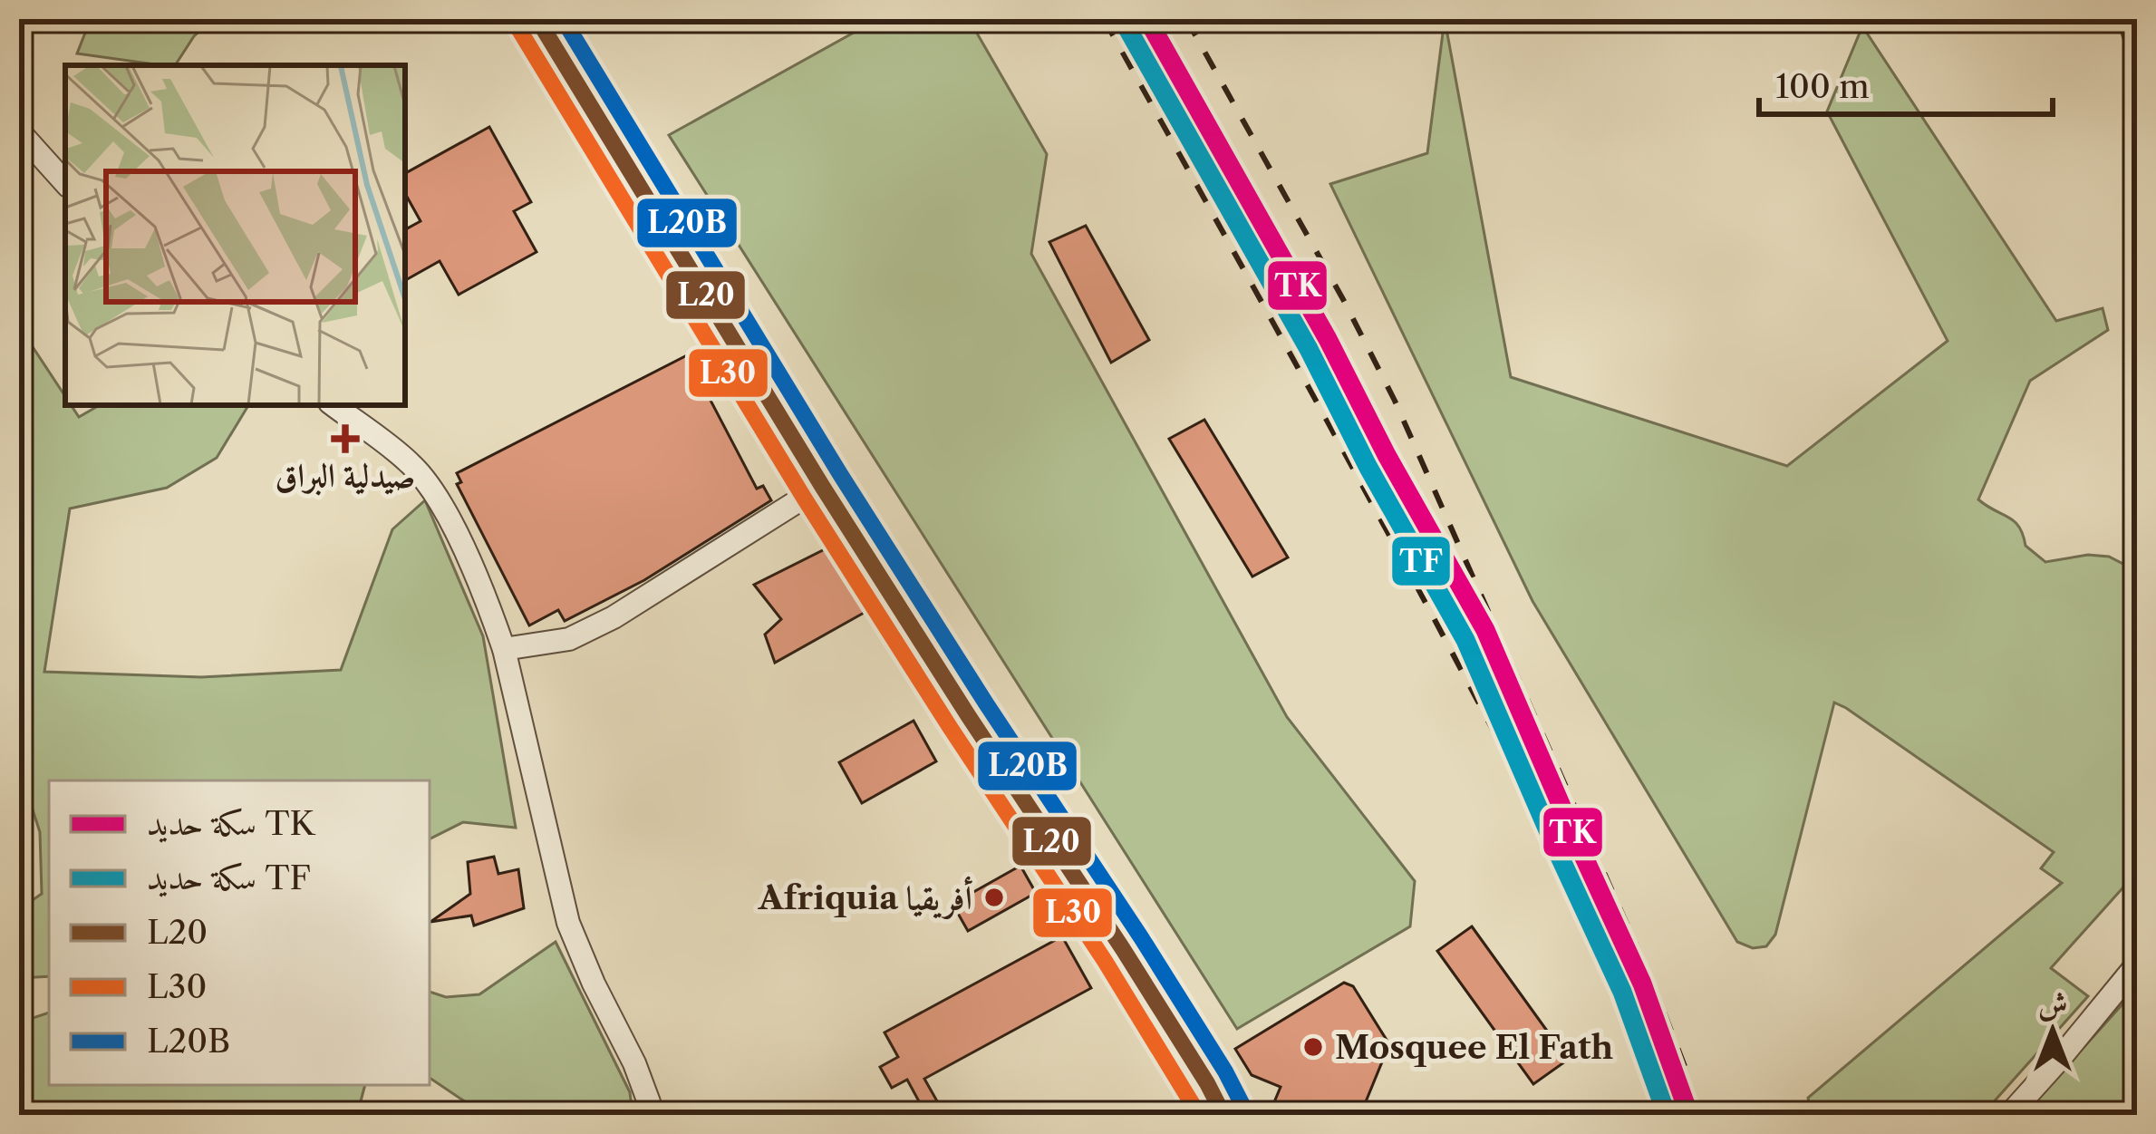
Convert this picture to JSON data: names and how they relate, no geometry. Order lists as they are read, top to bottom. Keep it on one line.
{"places":{"health":["صيدلية البراق"],"other":["Afriquia أفريقيا","Mosquee El Fath"]},"lines":["rail line TK","transit line L20","transit line L20B","rail line TF","transit line L30"],"legend":["سكة حديد TK","سكة حديد TF","L20","L30","L20B"],"scale_bar":"100 m","north":"top"}
